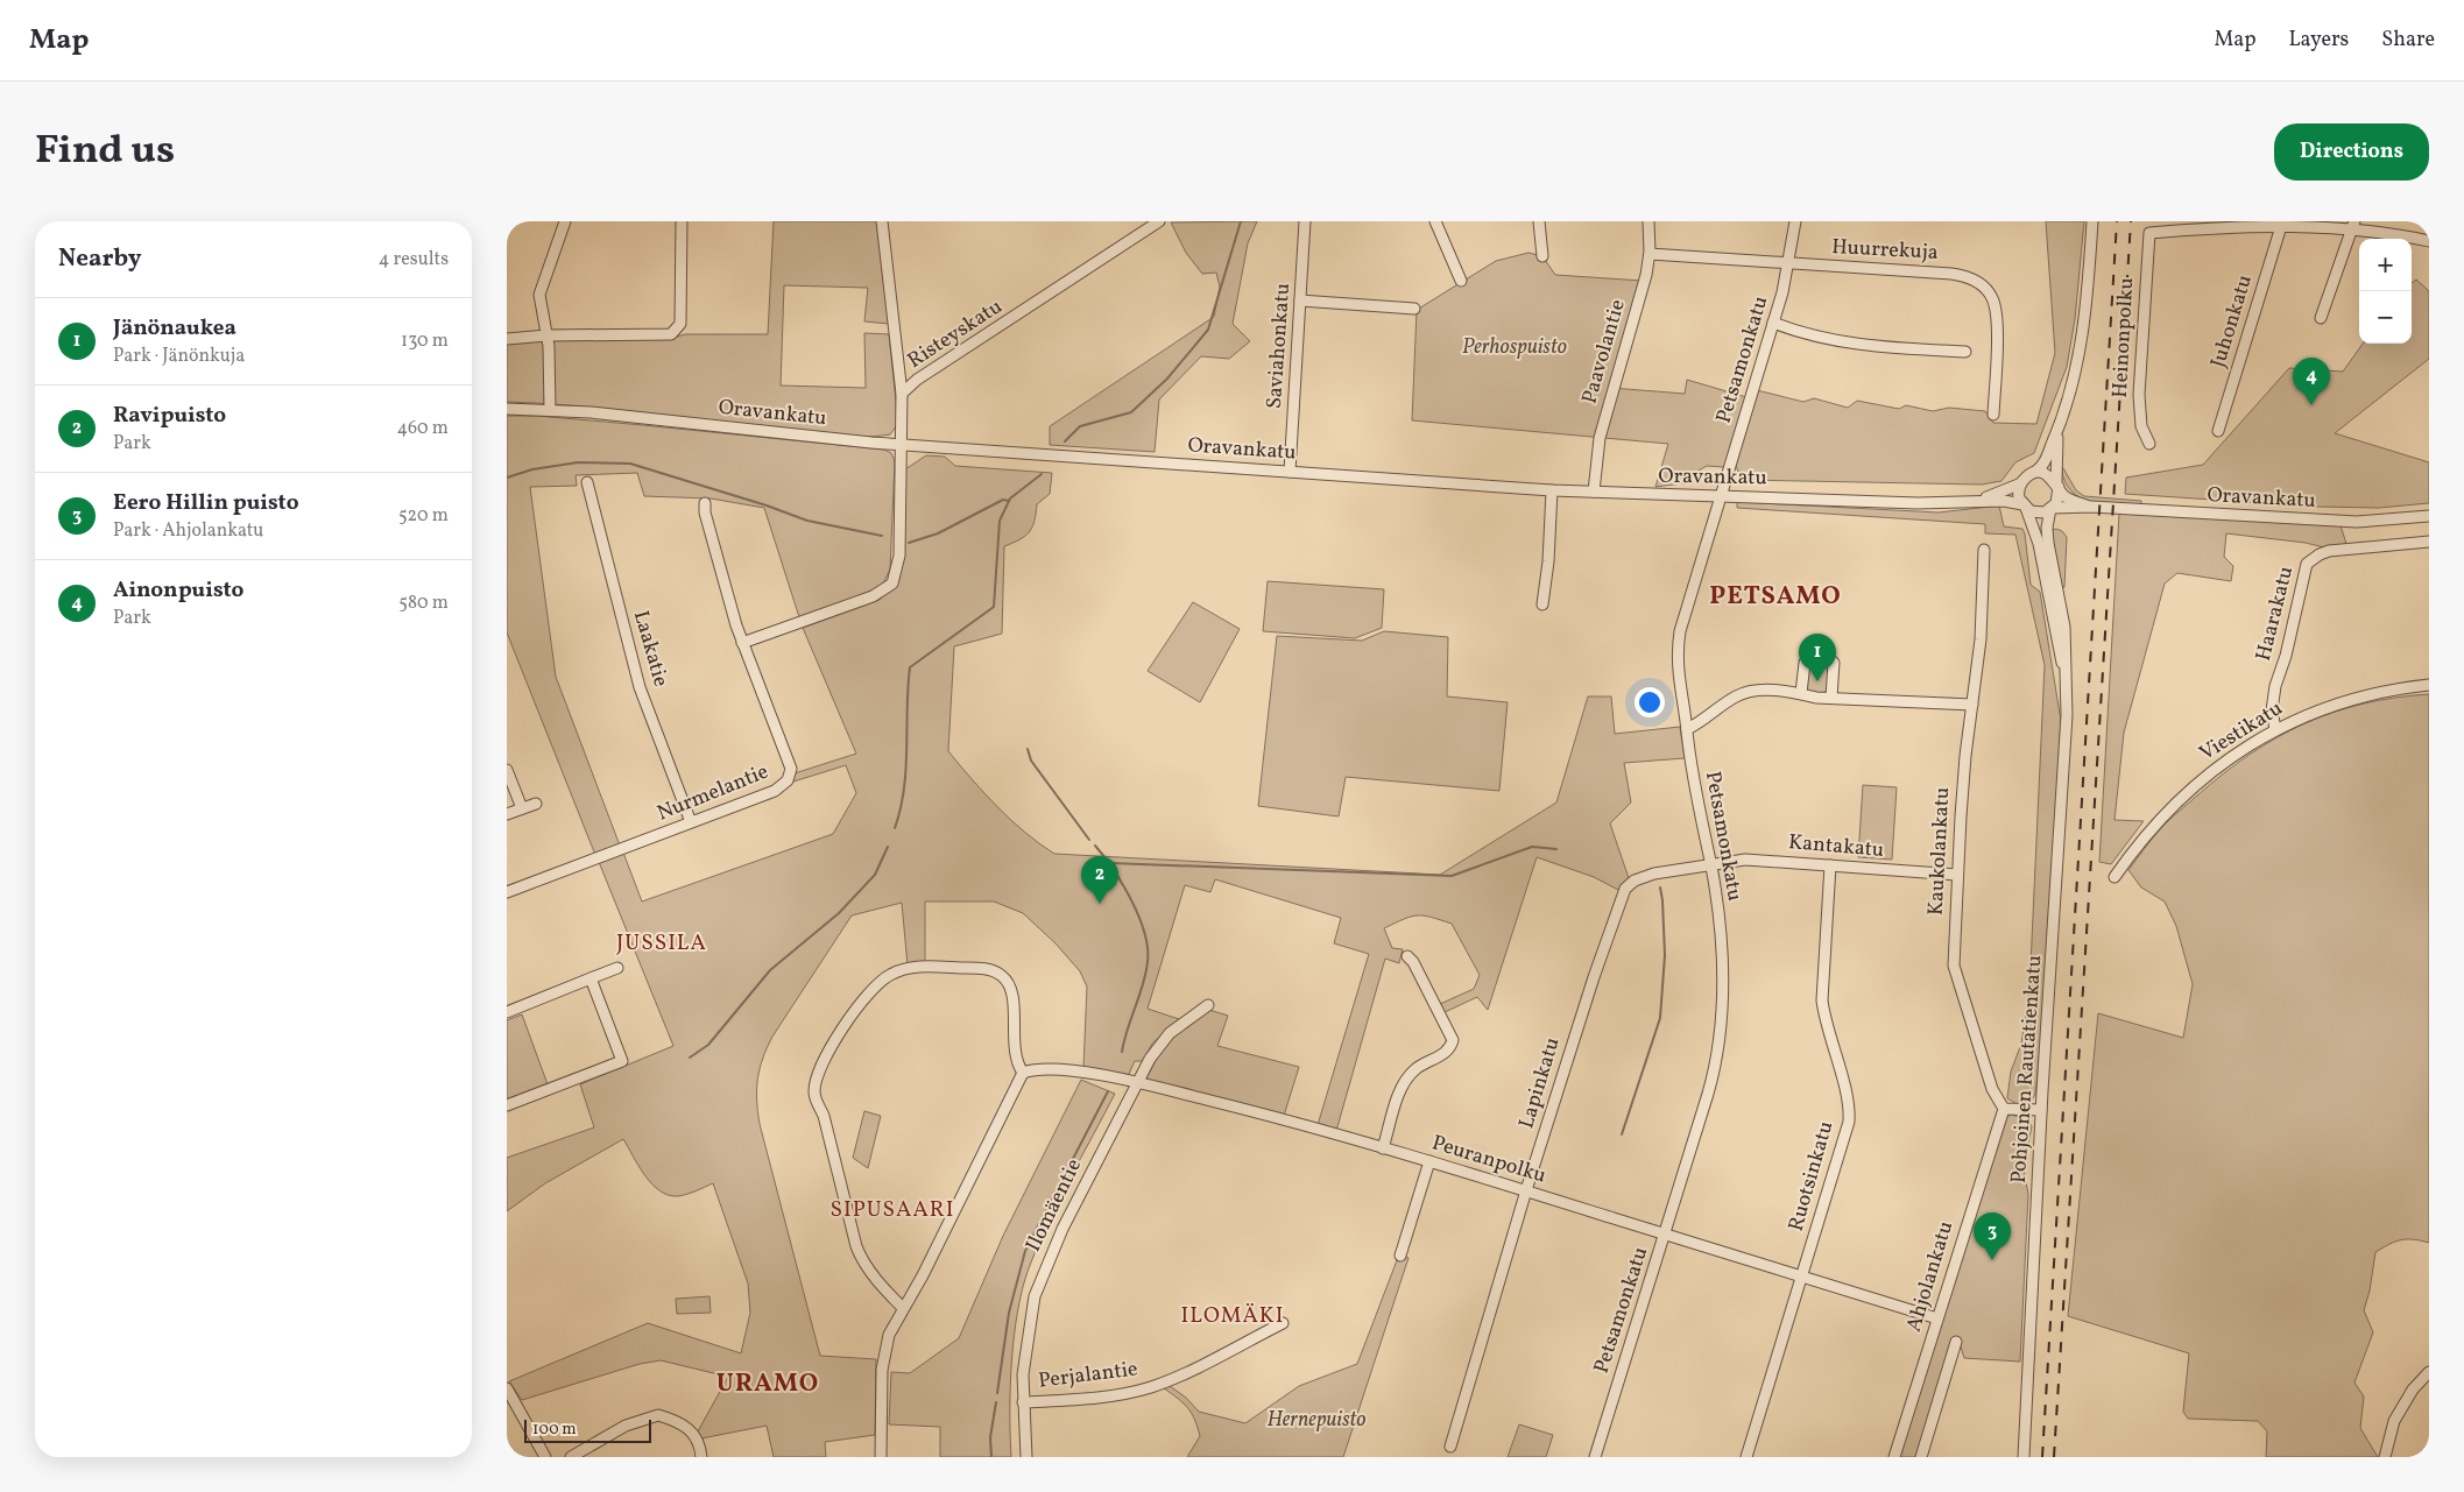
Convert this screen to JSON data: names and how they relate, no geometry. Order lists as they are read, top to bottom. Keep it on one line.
{"streets":{"street":["Huurrekuja","Juhonkatu","Risteyskatu","Heinonpolku","Saviahonkatu","Paavolantie","Petsamonkatu","Oravankatu","Haarakatu","Laakatie","Viestikatu","Nurmelantie","Kantakatu","Kaukolankatu","Pohjoinen Rautatienkatu","Lapinkatu","Peuranpolku","Ruotsinkatu","Ilomäentie","Ahjolankatu","Perjalantie"]},"crossings":[["Huurrekuja","Paavolantie"],["Huurrekuja","Petsamonkatu"],["Risteyskatu","Oravankatu"],["Risteyskatu","Nurmelantie"],["Saviahonkatu","Oravankatu"],["Paavolantie","Oravankatu"],["Petsamonkatu","Oravankatu"],["Petsamonkatu","Kantakatu"],["Petsamonkatu","Lapinkatu"],["Petsamonkatu","Peuranpolku"],["Oravankatu","Pohjoinen Rautatienkatu"],["Haarakatu","Viestikatu"],["Laakatie","Nurmelantie"],["Kantakatu","Kaukolankatu"],["Kantakatu","Lapinkatu"],["Kantakatu","Ruotsinkatu"],["Kaukolankatu","Ahjolankatu"],["Lapinkatu","Peuranpolku"],["Peuranpolku","Ruotsinkatu"],["Peuranpolku","Ilomäentie"],["Peuranpolku","Ahjolankatu"],["Ilomäentie","Perjalantie"]],"districts":["PETSAMO","JUSSILA","SIPUSAARI","ILOMÄKI","URAMO"],"parks":["Perhospuisto","Hernepuisto"],"scale_bar":"100 m","page":{"header":"Map","nav":["Map","Layers","Share"],"title":"Find us","buttons":"Directions","heading":["Nearby","4 results"],"map_buttons":["+","−"],"list":[{"mark":"1","name":"Jänönaukea","note":"Park · Jänönkuja","value":"130 m"},{"mark":"2","name":"Ravipuisto","note":"Park","value":"460 m"},{"mark":"3","name":"Eero Hillin puisto","note":"Park · Ahjolankatu","value":"520 m"},{"mark":"4","name":"Ainonpuisto","note":"Park","value":"580 m"}],"pins":["4","1","2","3"],"scale":"100 m"}}
